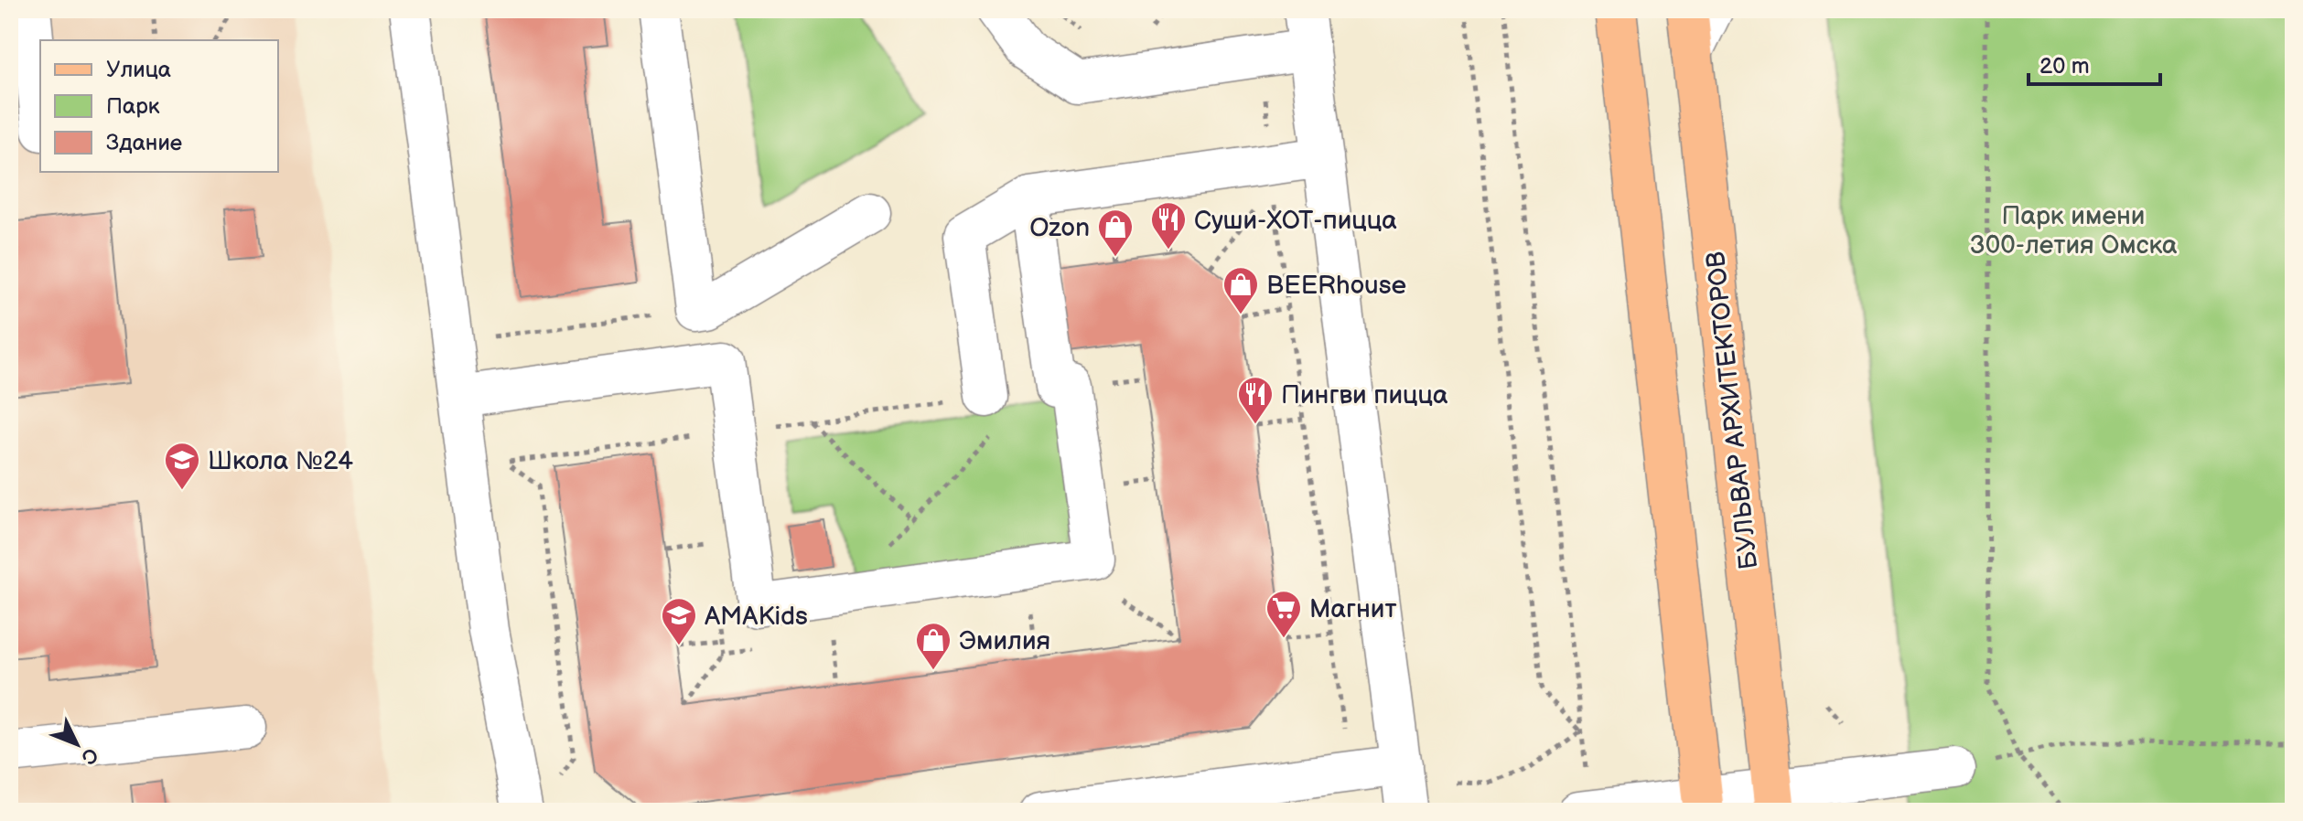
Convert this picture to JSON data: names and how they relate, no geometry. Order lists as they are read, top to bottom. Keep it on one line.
{"streets":{"main road":["БУЛЬВАР АРХИТЕКТОРОВ"]},"parks":["Парк имени 300-летия Омска"],"places":{"restaurant":["Суши-ХОТ-пицца","Пингви пицца"],"shop":["Ozon","BEERhouse","Эмилия"],"school or university":["Школа №24","AMAKids"],"supermarket":["Магнит"]},"legend":["Улица","Парк","Здание"],"scale_bar":"20 m","north":"bottom right"}
